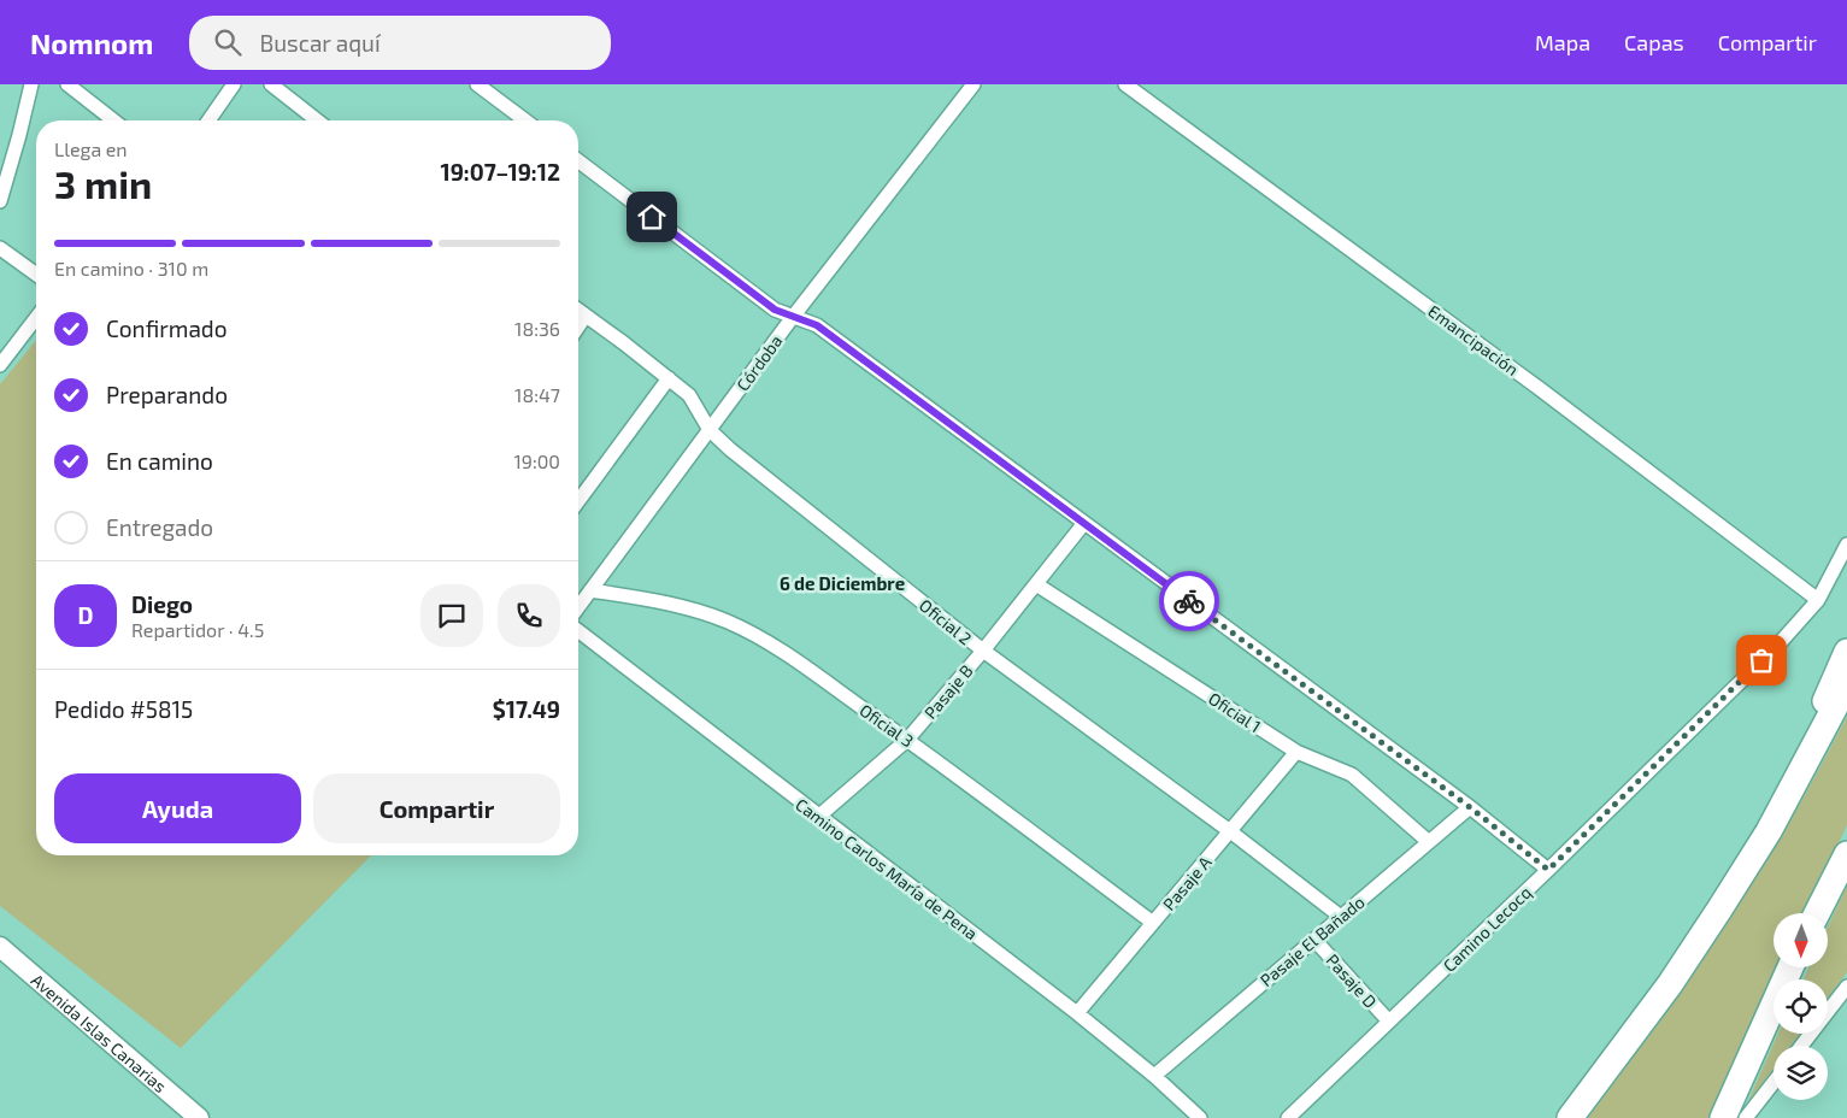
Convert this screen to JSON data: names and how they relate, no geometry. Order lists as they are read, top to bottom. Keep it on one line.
{"streets":{"street":["Emancipación","Córdoba","Oficial 2","Pasaje B","Oficial 1","Oficial 3","Camino Carlos María de Pena","Pasaje A","Camino Lecocq","Pasaje El Bañado","Pasaje D","Avenida Islas Canarias"]},"crossings":[["Emancipación","Camino Lecocq"],["Córdoba","Oficial 2"],["Córdoba","Oficial 3"],["Oficial 2","Pasaje B"],["Oficial 2","Pasaje A"],["Oficial 2","Pasaje El Bañado"],["Pasaje B","Oficial 1"],["Pasaje B","Oficial 3"],["Pasaje B","Camino Carlos María de Pena"],["Oficial 1","Pasaje A"],["Oficial 1","Pasaje El Bañado"],["Oficial 3","Pasaje A"],["Camino Carlos María de Pena","Pasaje A"],["Camino Carlos María de Pena","Pasaje El Bañado"],["Camino Lecocq","Pasaje D"],["Pasaje El Bañado","Pasaje D"]],"districts":["6 de Diciembre"],"north":"bottom","page":{"header":"Nomnom","search":"Buscar aquí","nav":["Mapa","Capas","Compartir"],"heading":["3 min","Llega en","19:07–19:12"],"panel":["Diego","Repartidor · 4.5","Pedido #5815","$17.49"],"bar":"En camino · 310 m","list":[["Confirmado","18:36"],["Preparando","18:47"],["En camino","19:00"],"Entregado"],"round":"D","buttons":["Ayuda","Compartir"]}}
